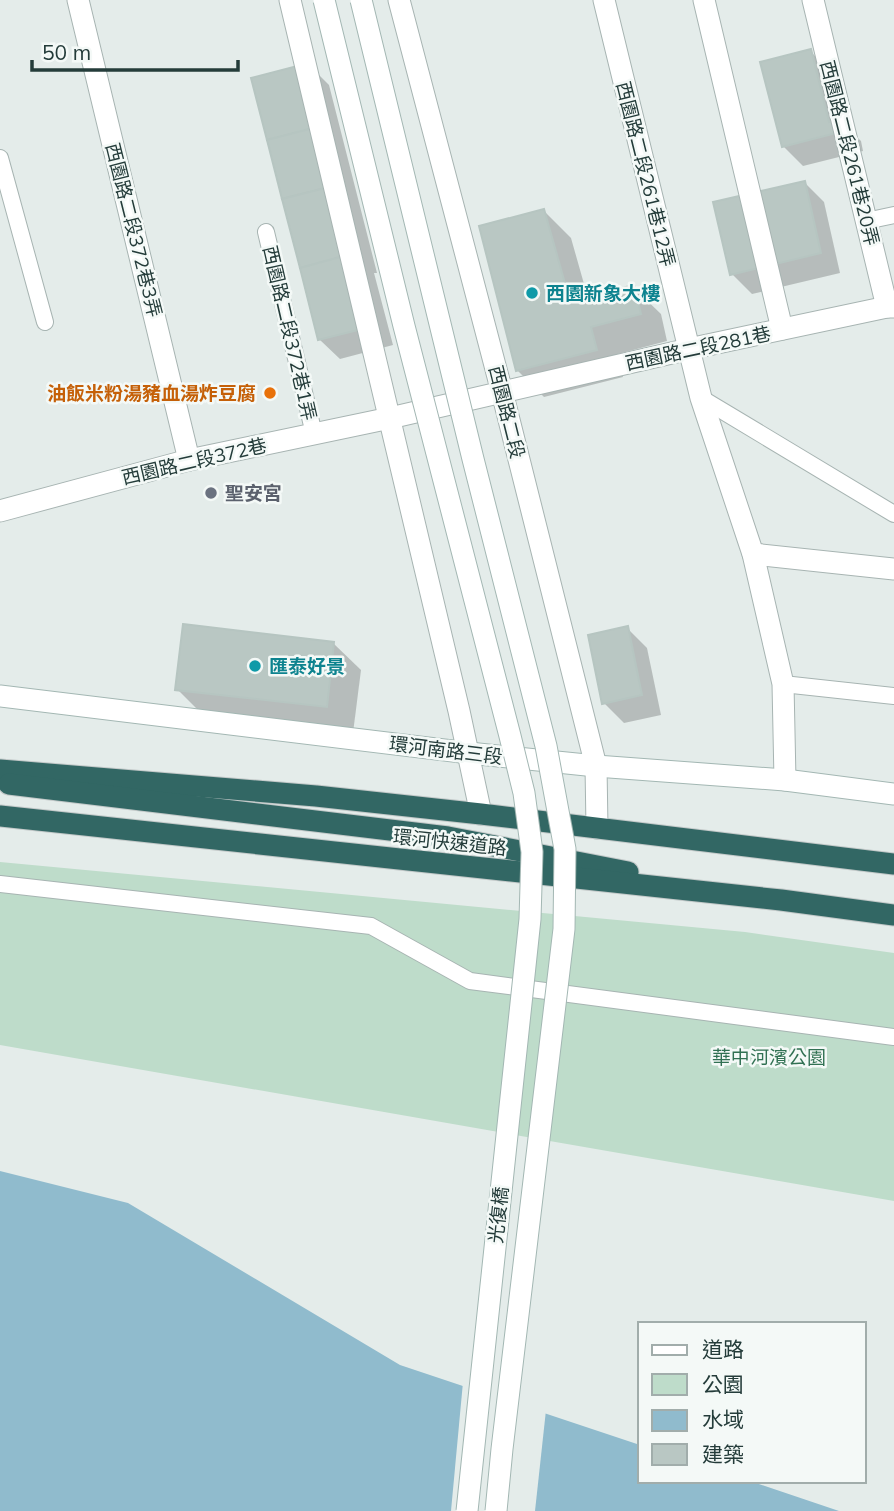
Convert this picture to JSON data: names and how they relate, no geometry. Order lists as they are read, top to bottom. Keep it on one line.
{"streets":{"highway":["環河快速道路"],"street":["西園路二段261巷20弄","西園路二段261巷12弄","西園路二段372巷3弄","西園路二段281巷","西園路二段","西園路二段372巷","環河南路三段","光復橋"],"lane":["西園路二段372巷1弄"]},"crossings":[["西園路二段261巷20弄","西園路二段281巷"],["西園路二段261巷12弄","西園路二段281巷"],["西園路二段261巷12弄","環河南路三段"],["西園路二段372巷3弄","西園路二段372巷"],["西園路二段372巷1弄","西園路二段372巷"],["西園路二段281巷","西園路二段"],["西園路二段281巷","西園路二段372巷"],["西園路二段","環河南路三段"],["西園路二段","環河快速道路"]],"parks":["華中河濱公園"],"places":["西園新象大樓","油飯米粉湯豬血湯炸豆腐","聖安宮","匯泰好景"],"legend":["道路","公園","水域","建築"],"scale_bar":"50 m"}
